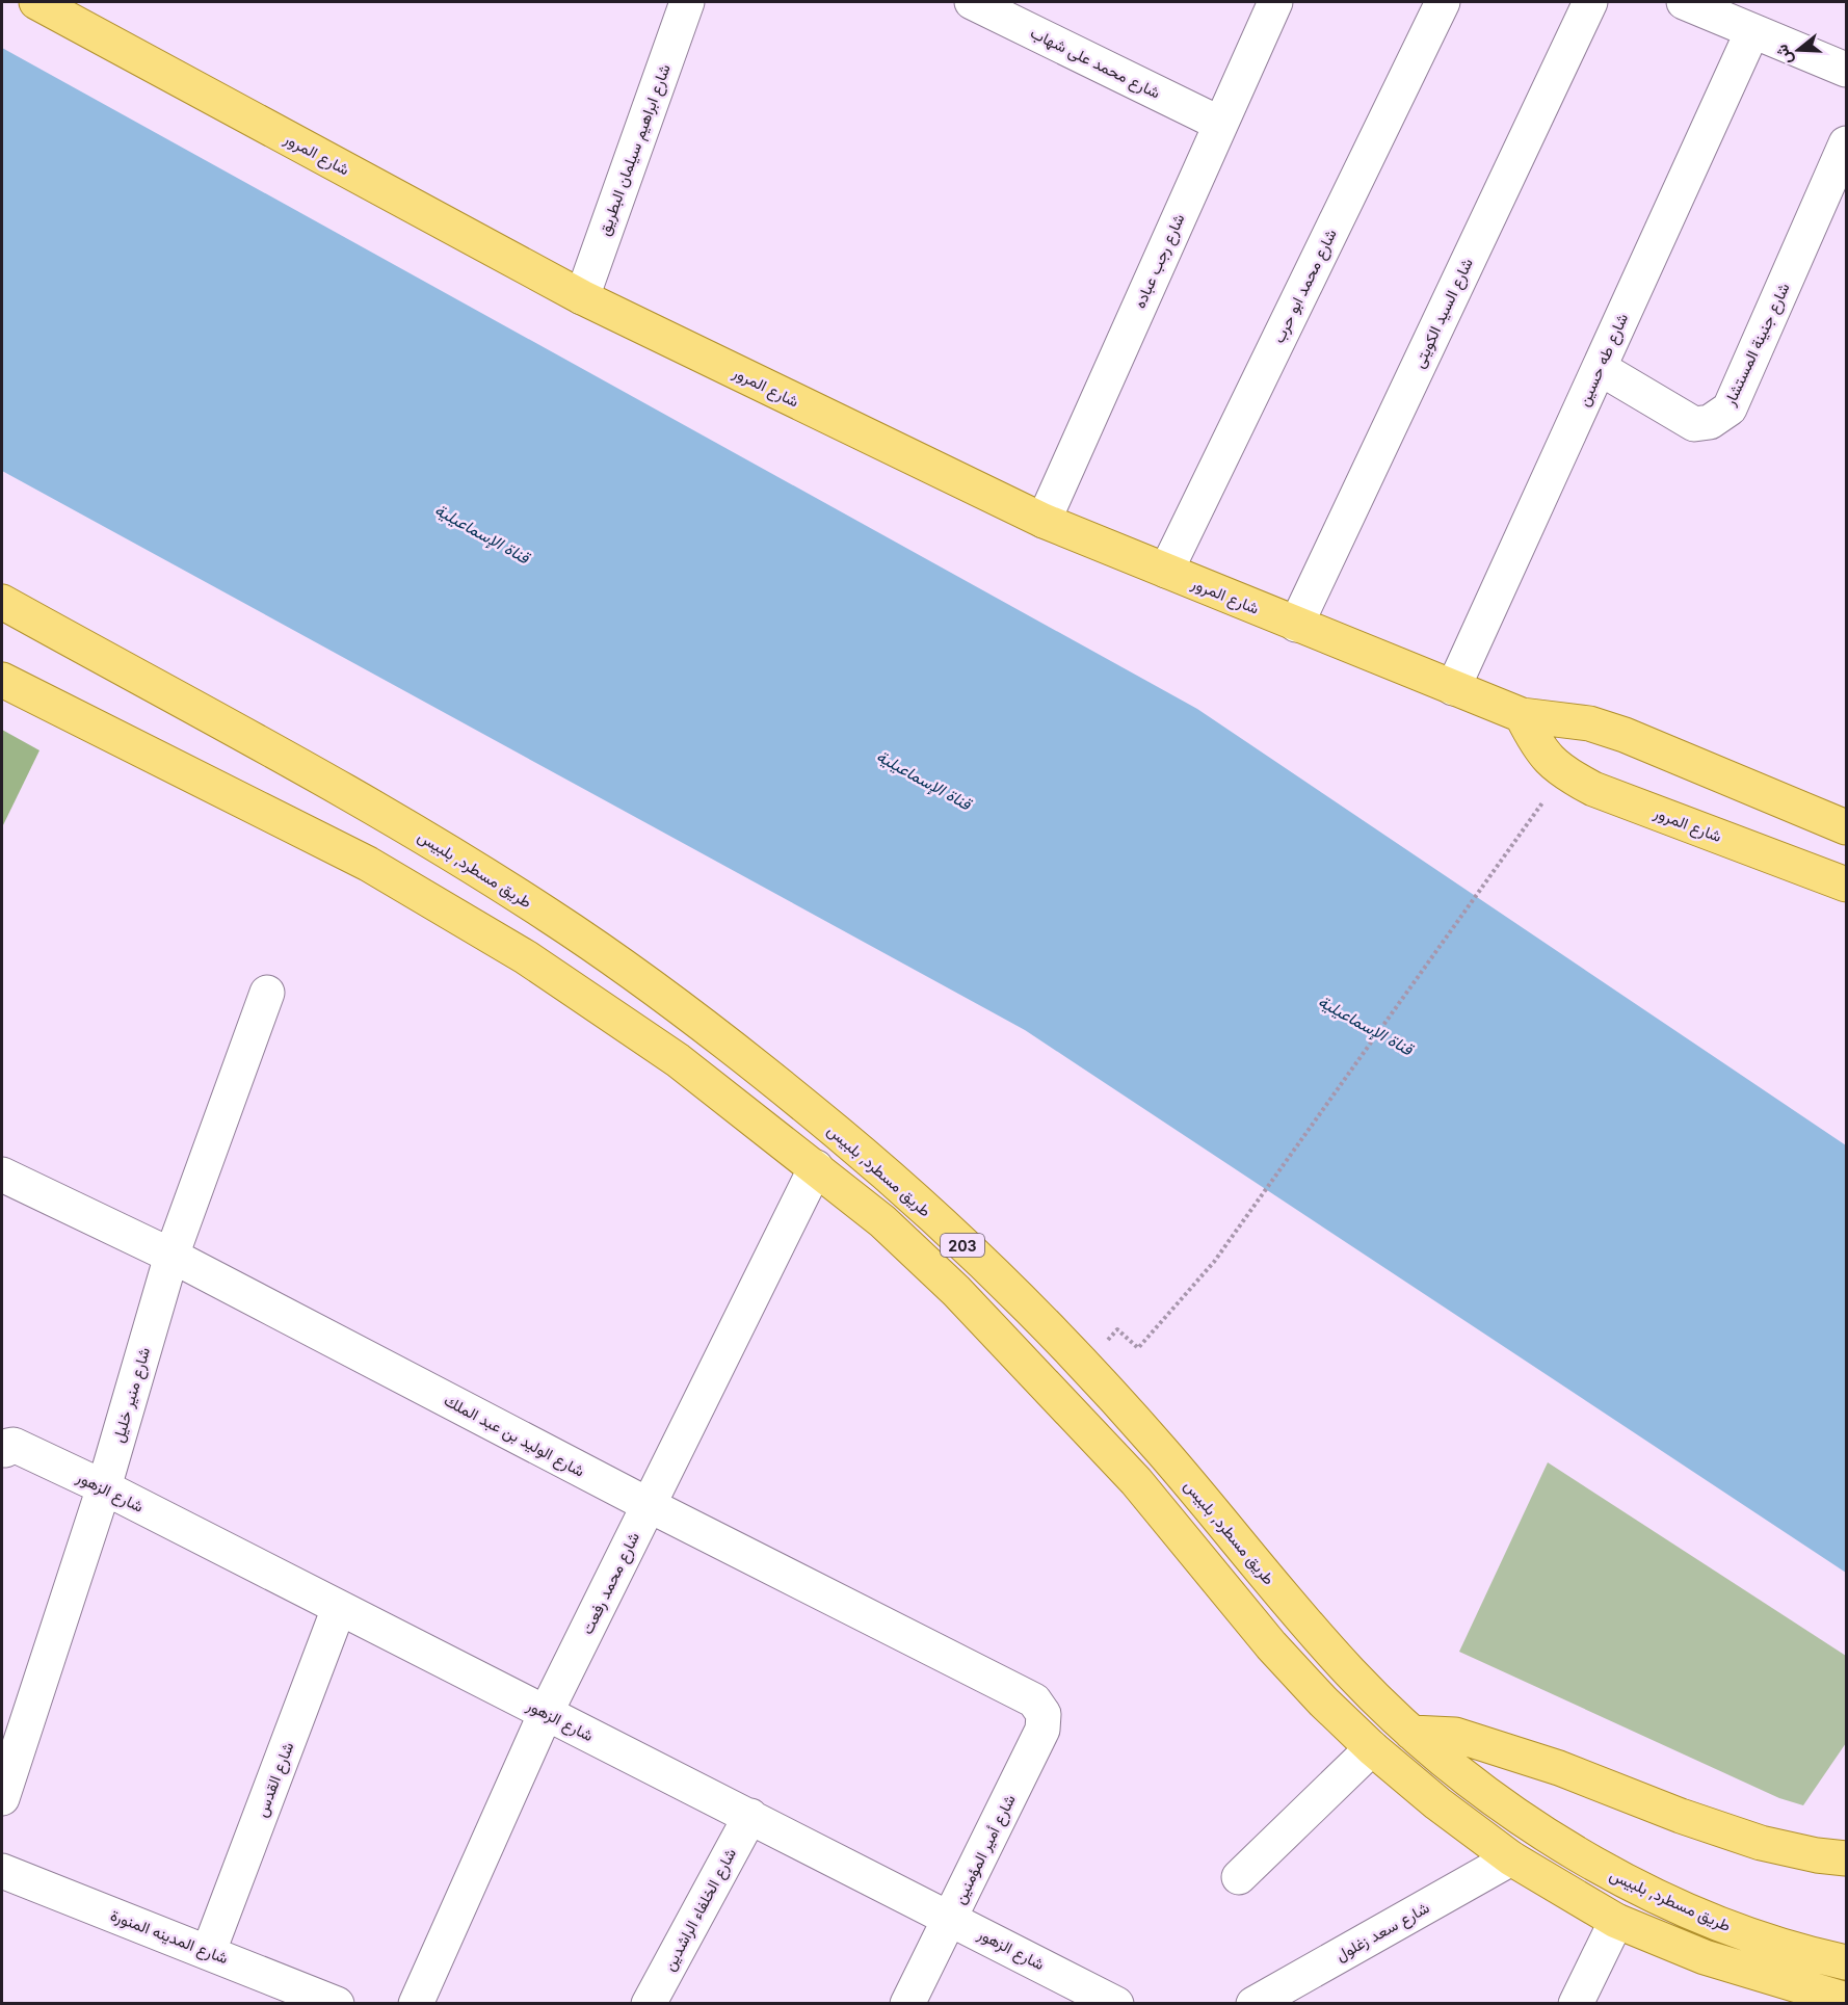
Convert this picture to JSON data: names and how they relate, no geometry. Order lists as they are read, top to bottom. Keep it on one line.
{"streets":{"main road":["شارع المرور","طريق مسطرد, بلبيس","203"],"street":["شارع محمد على شهاب","شارع ابراهيم سيلمان البطريق","شارع رجب عباده","شارع محمد ابو حرب","شارع السيد الكويتى","شارع جنينة المستشار","شارع طه حسين","شارع منير خليل","شارع الوليد بن عبد الملك","شارع الزهور","شارع محمد رفعت","شارع القدس","شارع أمير المؤمنين","شارع الخلفاء الراشدين","شارع سعد زغلول","شارع المدينه المنورة"]},"crossings":[["شارع محمد على شهاب","شارع رجب عباده"],["شارع ابراهيم سيلمان البطريق","شارع المرور"],["شارع المرور","شارع رجب عباده"],["شارع المرور","شارع محمد ابو حرب"],["شارع المرور","شارع السيد الكويتى"],["شارع المرور","شارع طه حسين"],["شارع جنينة المستشار","شارع طه حسين"],["203","شارع محمد رفعت"],["203","شارع سعد زغلول"],["شارع منير خليل","شارع الوليد بن عبد الملك"],["شارع منير خليل","شارع الزهور"],["شارع الوليد بن عبد الملك","شارع محمد رفعت"],["شارع الوليد بن عبد الملك","شارع أمير المؤمنين"],["شارع الزهور","شارع محمد رفعت"],["شارع الزهور","شارع القدس"],["شارع الزهور","شارع أمير المؤمنين"],["شارع الزهور","شارع الخلفاء الراشدين"],["شارع القدس","شارع المدينه المنورة"]],"water":["قناة الإسماعيلية"],"north":"left"}
